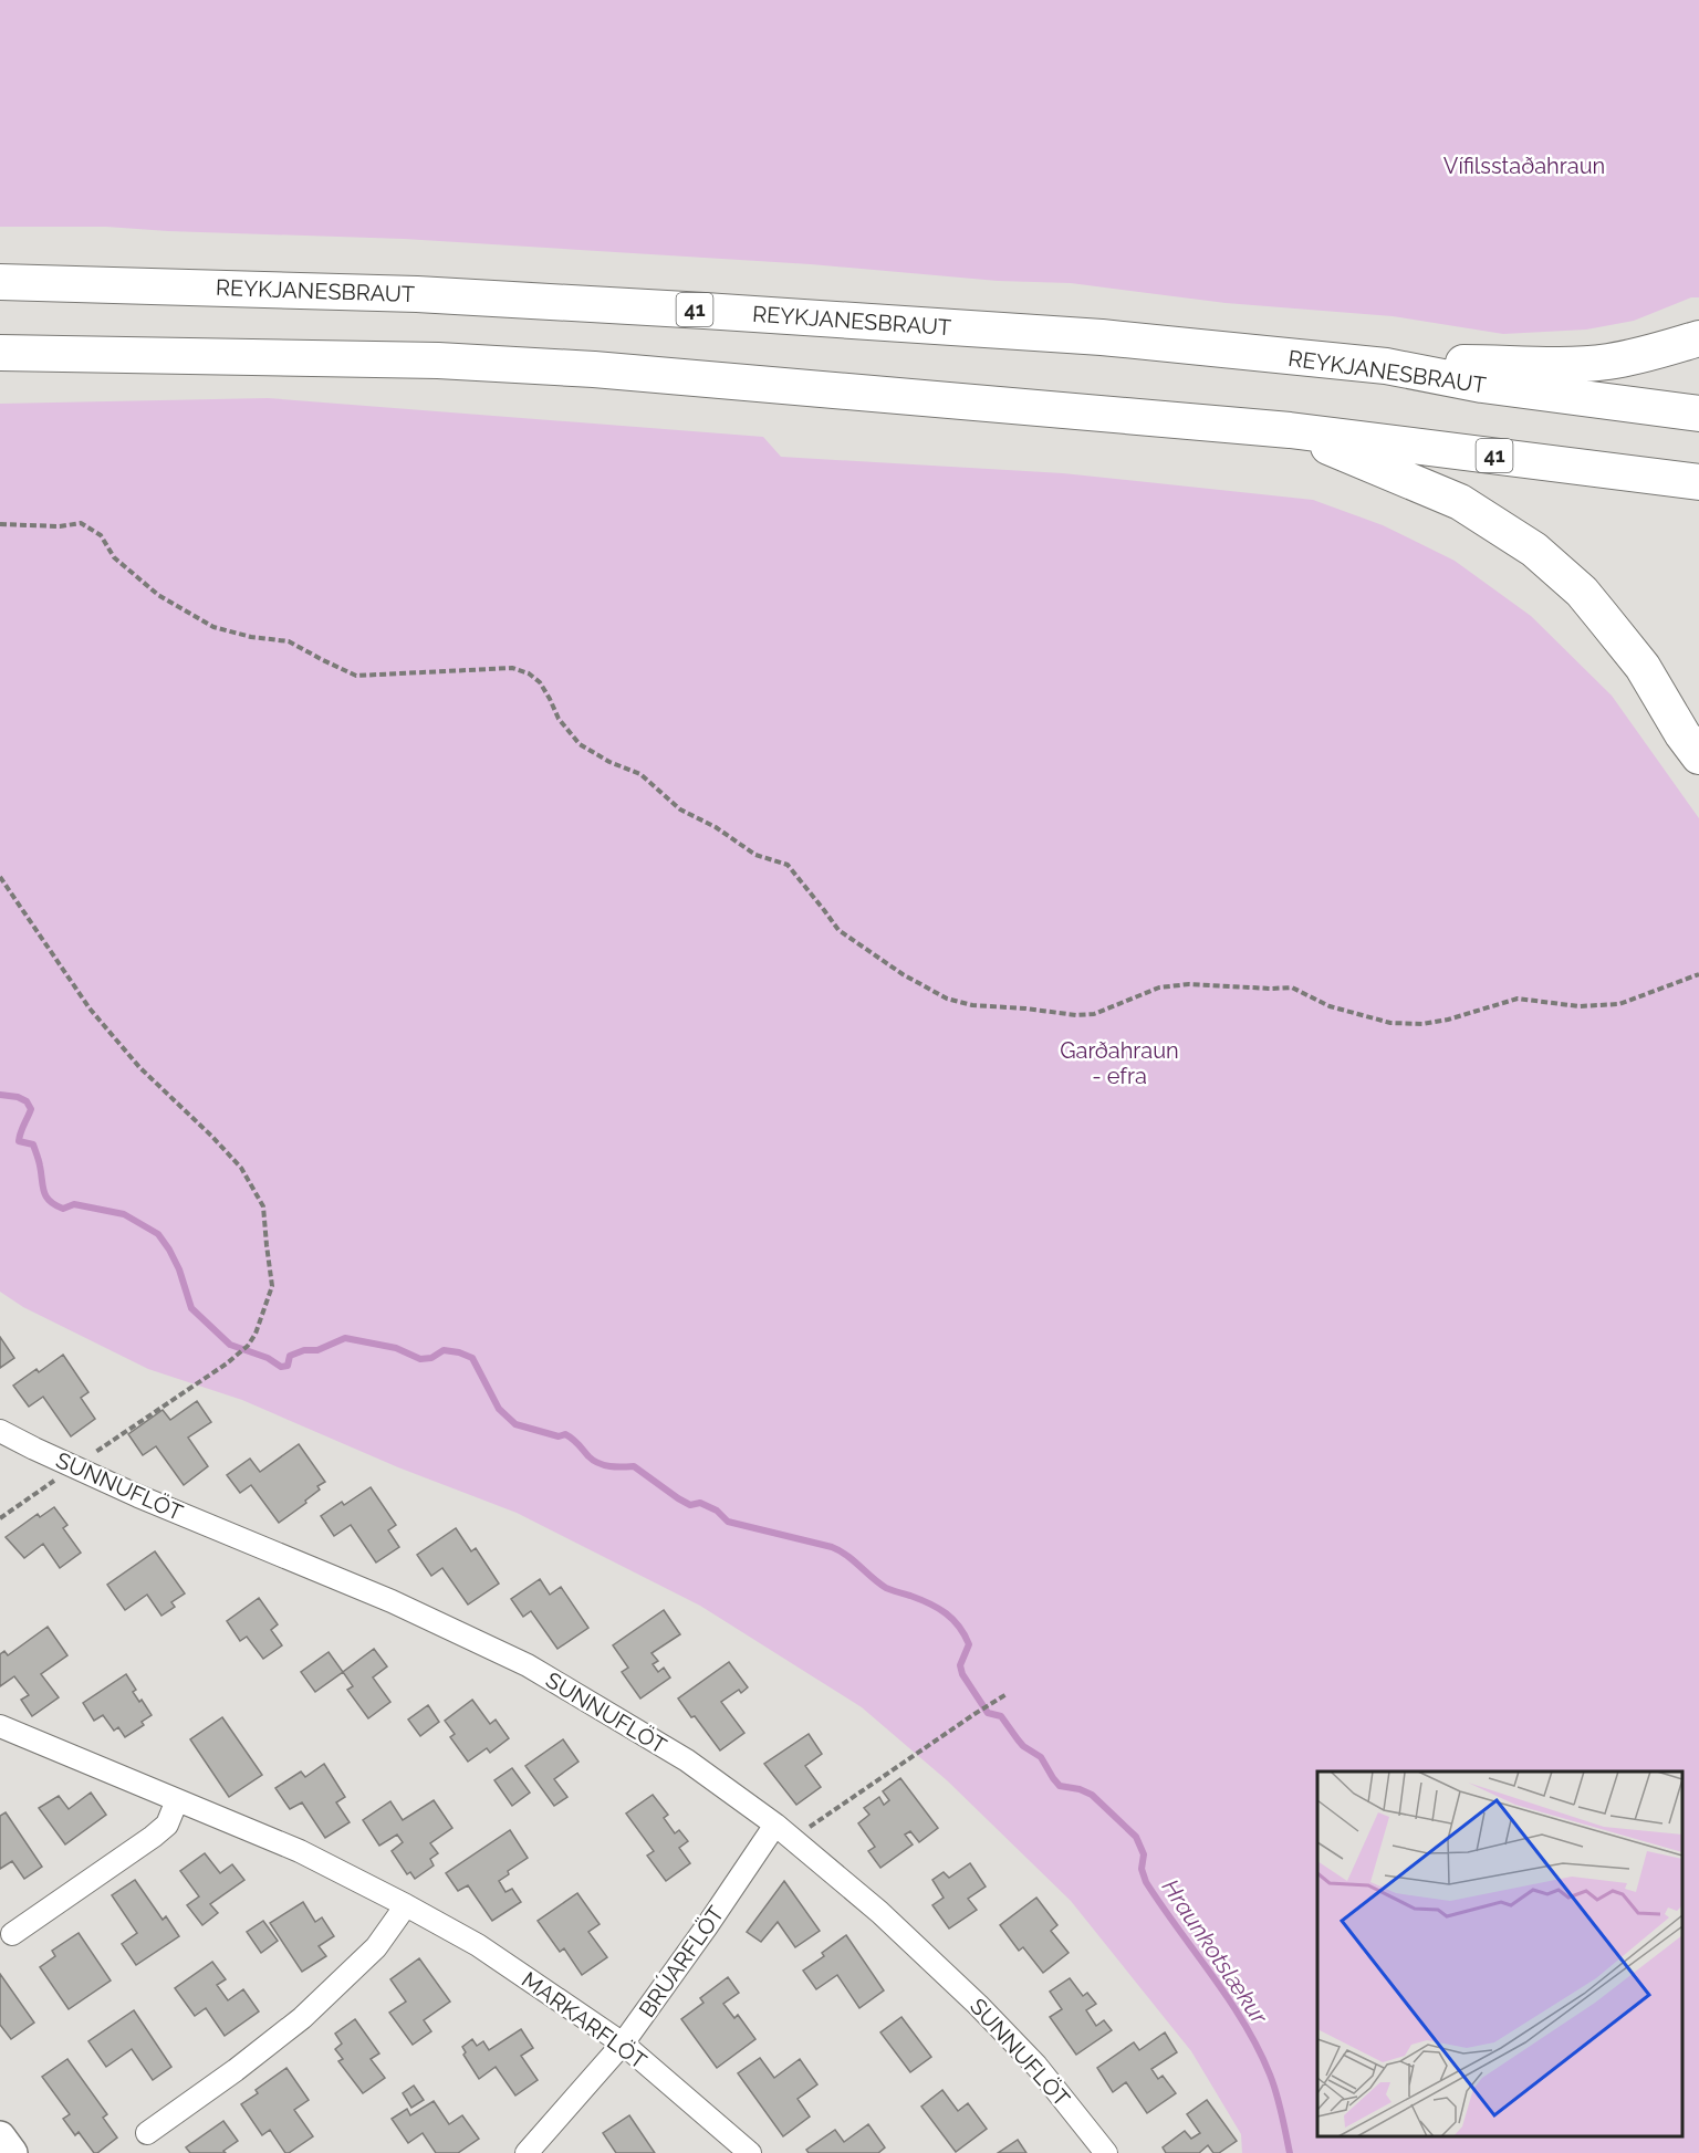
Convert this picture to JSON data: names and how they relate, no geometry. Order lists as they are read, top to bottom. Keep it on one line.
{"streets":{"highway":["REYKJANESBRAUT","41"],"street":["SUNNUFLÖT","BRÚARFLÖT","MARKARFLÖT"]},"crossings":[["SUNNUFLÖT","BRÚARFLÖT"],["BRÚARFLÖT","MARKARFLÖT"]],"water":["Hraunkotslækur"],"parks":["Vífilsstaðahraun","Garðahraun - efra"]}
